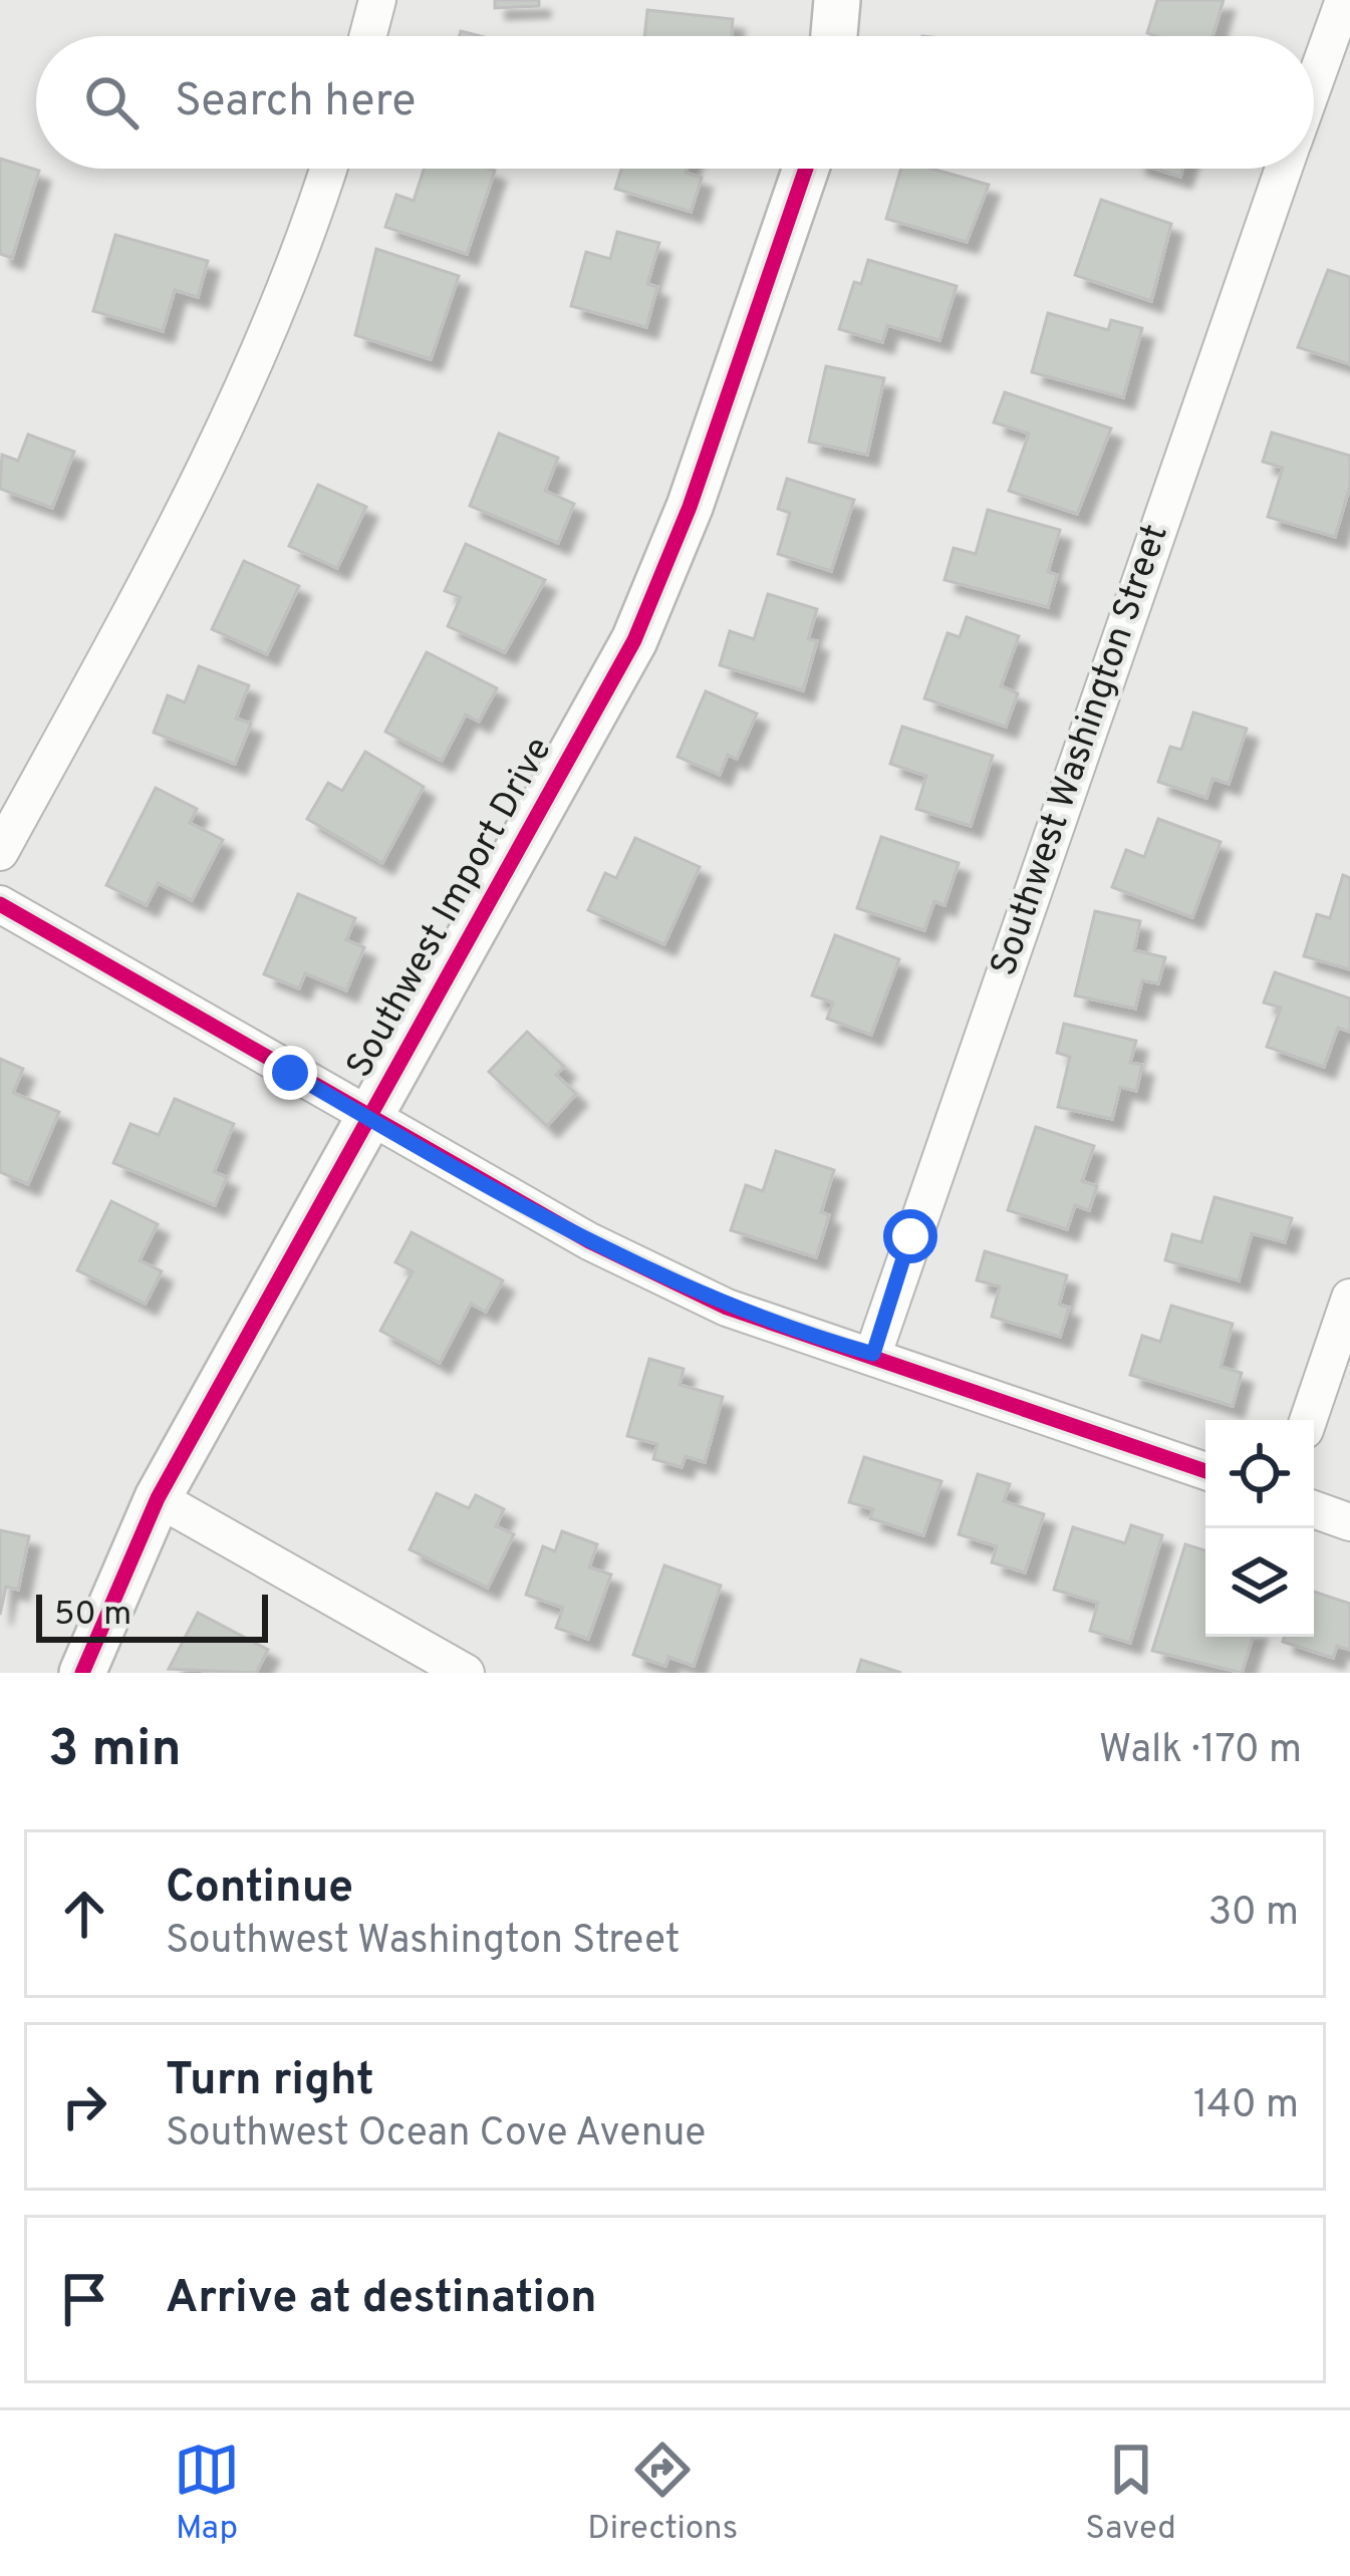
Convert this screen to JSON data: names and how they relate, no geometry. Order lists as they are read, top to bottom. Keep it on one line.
{"streets":{"street":["Southwest Washington Street","Southwest Import Drive"]},"scale_bar":"50 m","page":{"search":"Search here","scale":"50 m","heading":["3 min","Walk · 170 m"],"list":[["Continue","Southwest Washington Street","30 m"],["Turn right","Southwest Ocean Cove Avenue","140 m"],"Arrive at destination"],"nav":["Map","Directions","Saved"]}}
